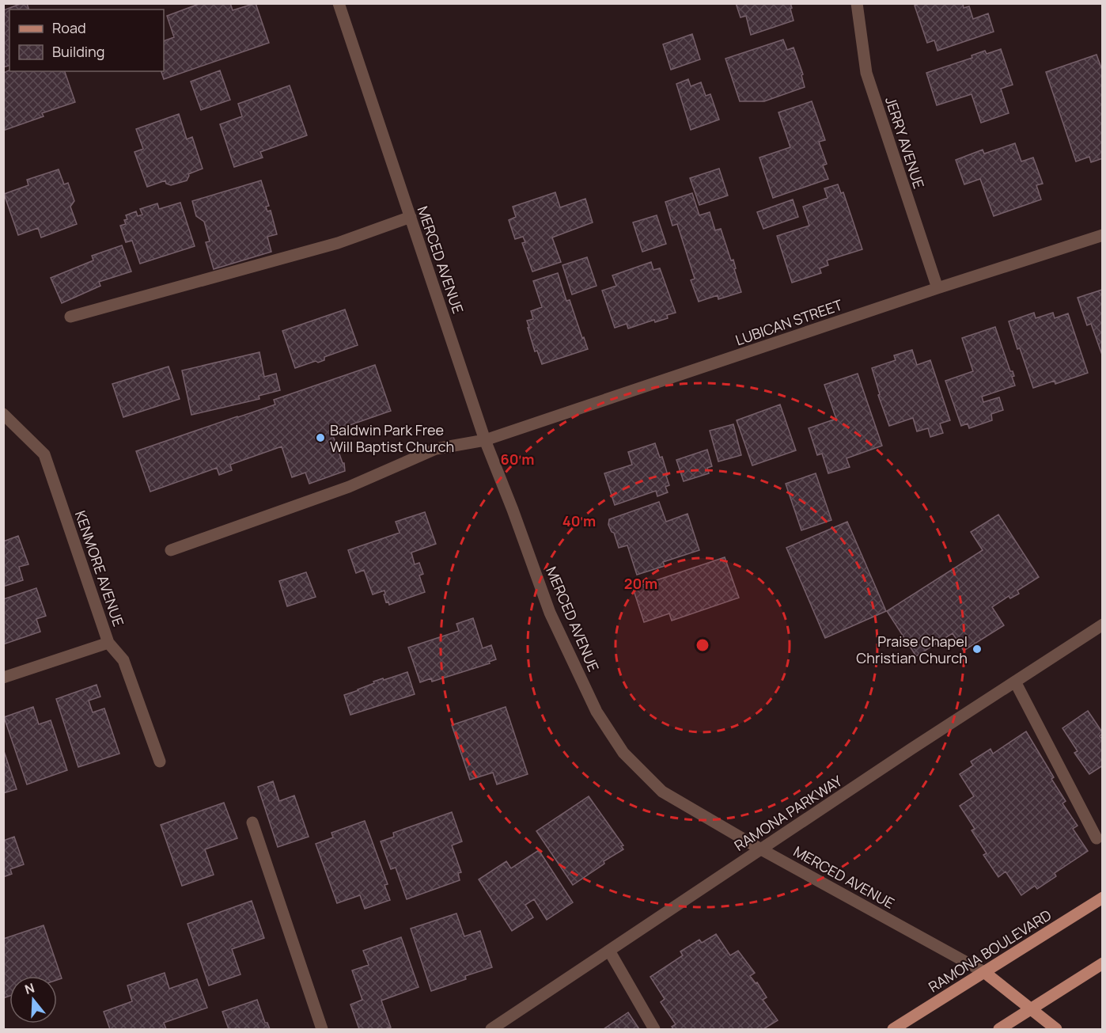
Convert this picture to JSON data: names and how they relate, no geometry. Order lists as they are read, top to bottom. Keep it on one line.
{"streets":{"main road":["MERCED AVENUE","RAMONA BOULEVARD"],"street":["JERRY AVENUE","LUBICAN STREET","KENMORE AVENUE","RAMONA PARKWAY"]},"crossings":[["JERRY AVENUE","LUBICAN STREET"],["MERCED AVENUE","LUBICAN STREET"],["MERCED AVENUE","RAMONA PARKWAY"],["MERCED AVENUE","RAMONA BOULEVARD"]],"places":["Baldwin Park Free Will Baptist Church","Praise Chapel Christian Church"],"legend":["Road","Building"],"north":"top","rings":["60 m","40 m","20 m"]}
